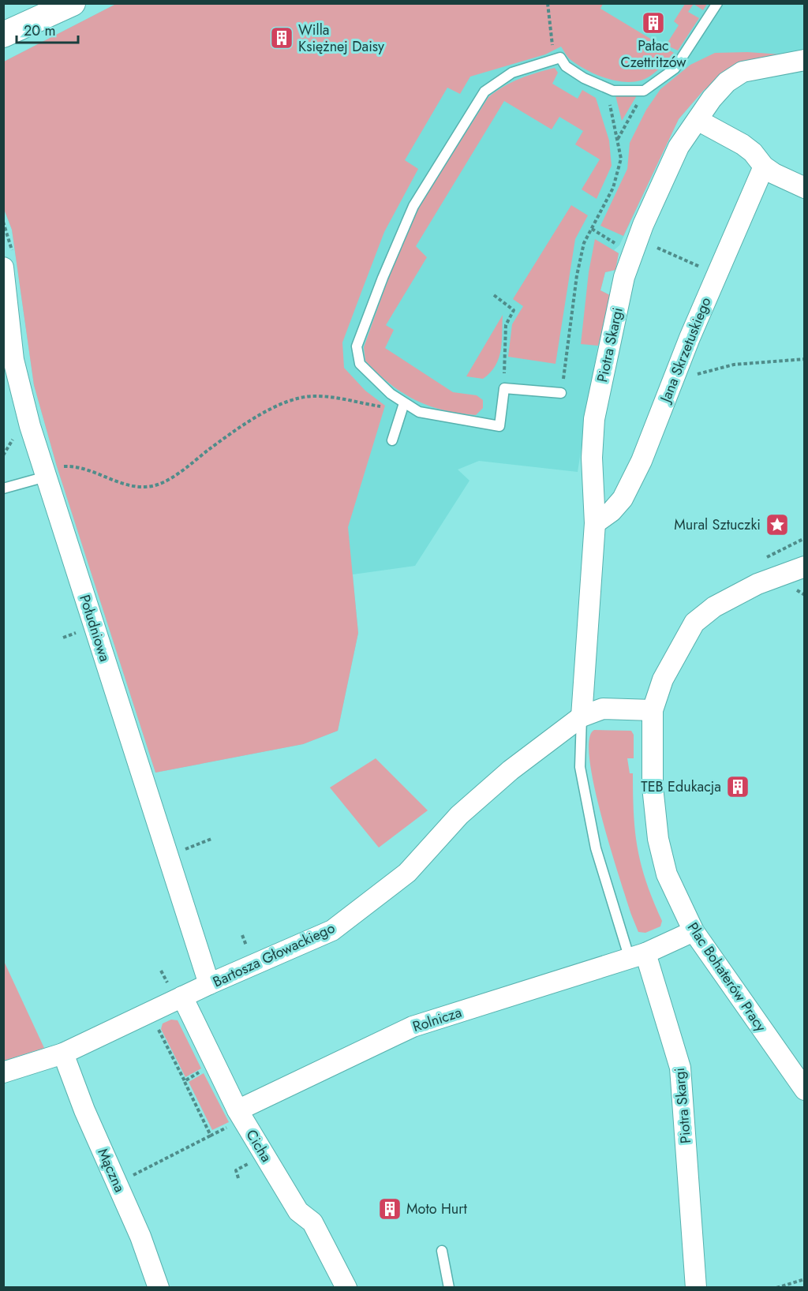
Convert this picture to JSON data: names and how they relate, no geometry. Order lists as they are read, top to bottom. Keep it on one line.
{"streets":{"street":["Piotra Skargi","Jana Skrzetuskiego","Południowa","Bartosza Głowackiego","Plac Bohaterów Pracy","Rolnicza","Cicha","Mączna"]},"crossings":[["Piotra Skargi","Jana Skrzetuskiego"],["Piotra Skargi","Bartosza Głowackiego"],["Piotra Skargi","Rolnicza"],["Południowa","Bartosza Głowackiego"],["Bartosza Głowackiego","Plac Bohaterów Pracy"],["Bartosza Głowackiego","Cicha"],["Bartosza Głowackiego","Mączna"],["Rolnicza","Cicha"]],"places":{"building":["Pałac Czettritzów","Willa Księżnej Daisy","TEB Edukacja","Moto Hurt"],"place":["Mural Sztuczki"]},"scale_bar":"20 m"}
